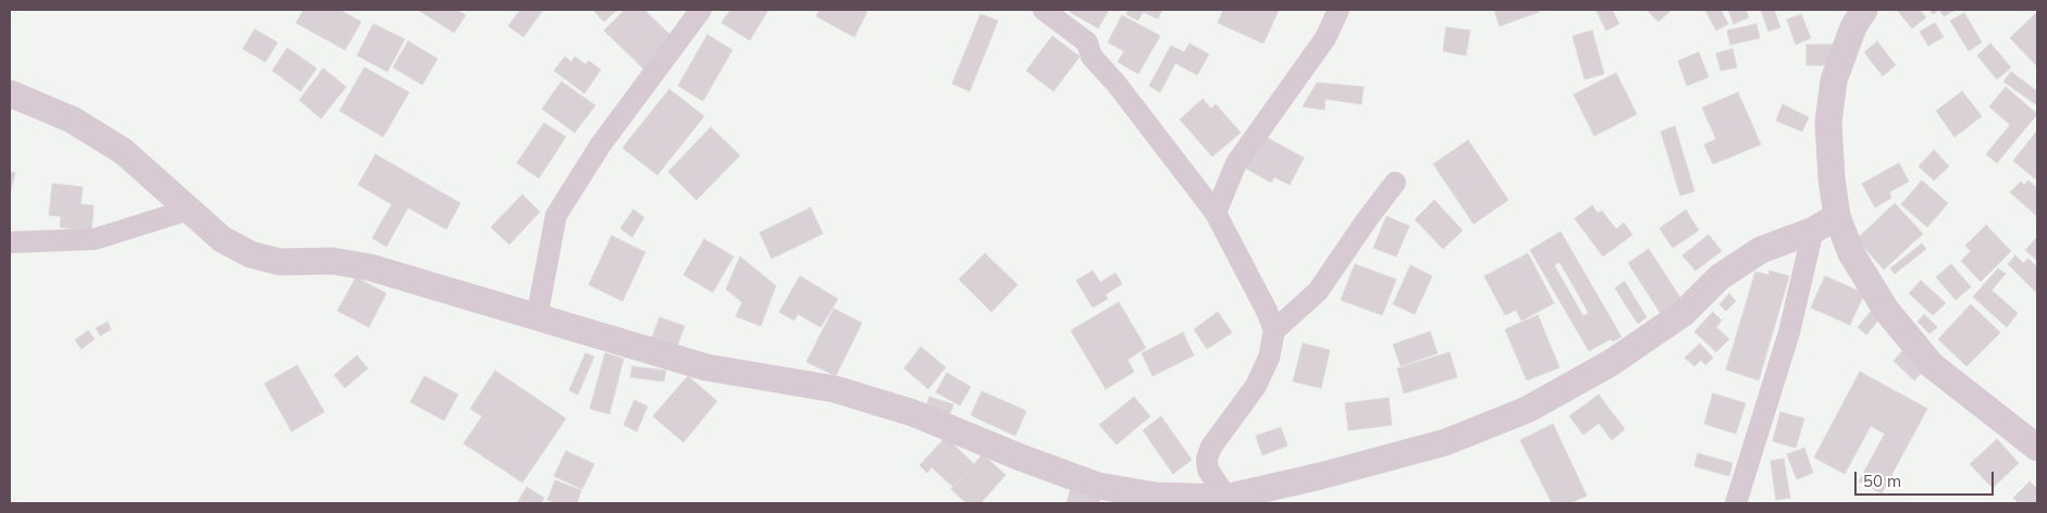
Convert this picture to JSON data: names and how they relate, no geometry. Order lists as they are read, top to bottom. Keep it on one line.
{"scale_bar":"50 m"}
